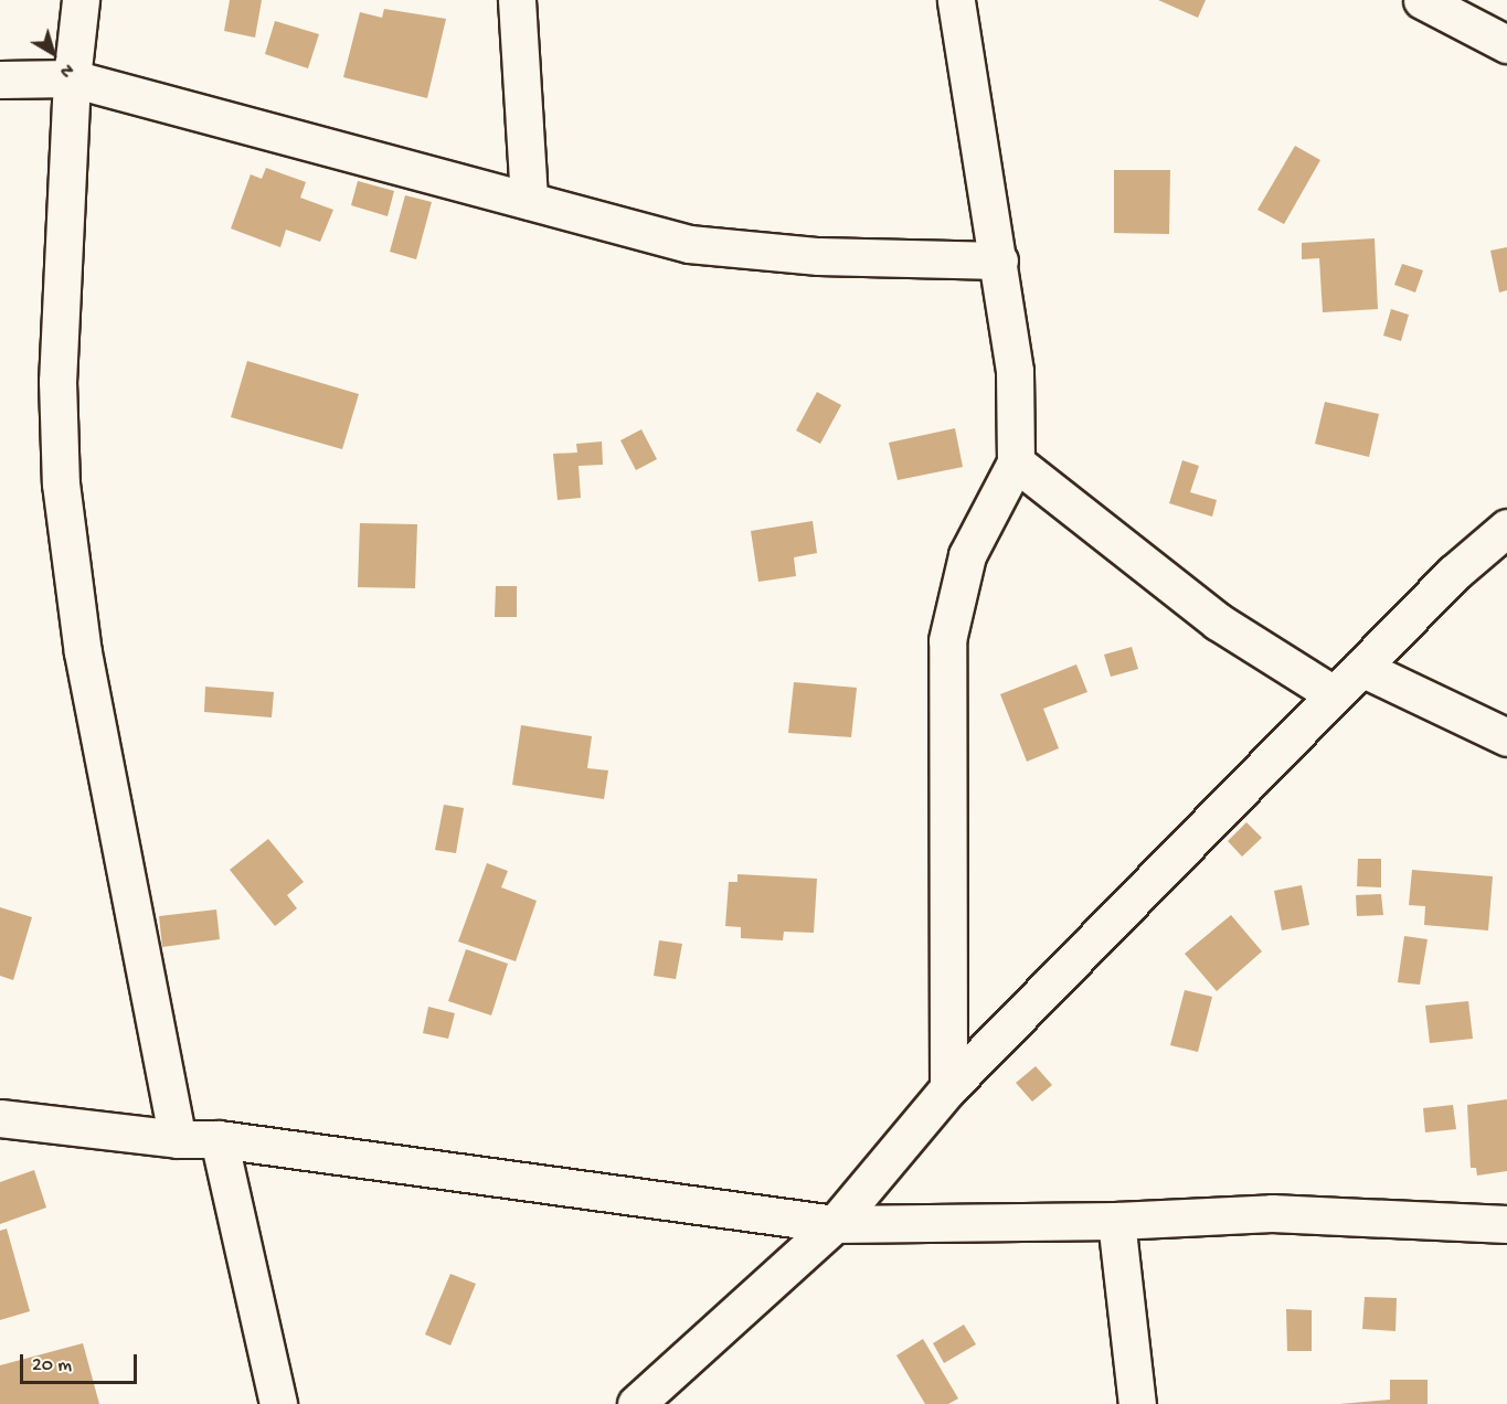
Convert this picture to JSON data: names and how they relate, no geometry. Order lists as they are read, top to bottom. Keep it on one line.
{"scale_bar":"20 m","north":"bottom right"}
